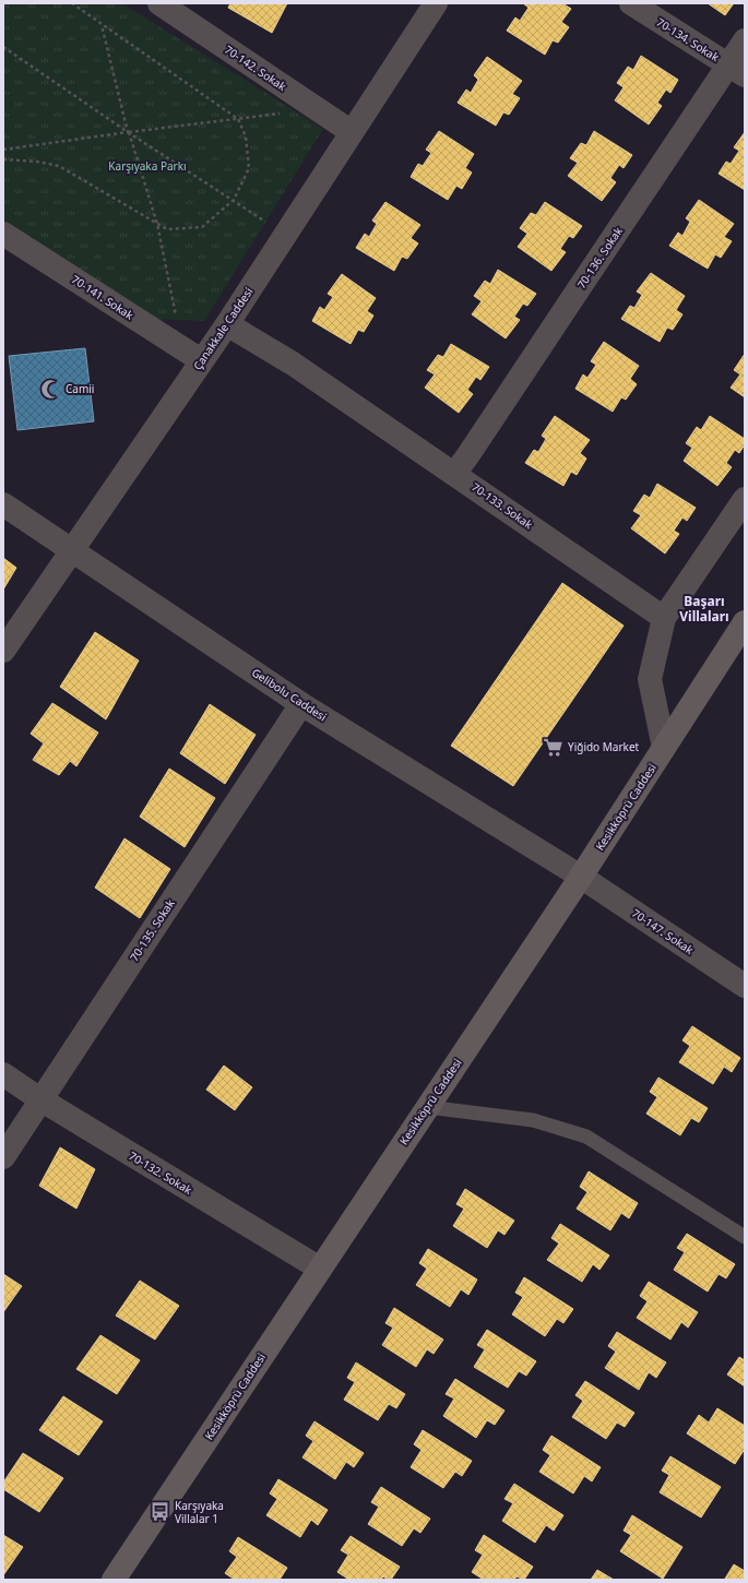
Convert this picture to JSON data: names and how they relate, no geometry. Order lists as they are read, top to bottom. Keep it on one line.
{"streets":{"street":["70-134. Sokak","70-142. Sokak","70-136. Sokak","70-141. Sokak","Çanakkale Caddesi","70-133. Sokak","Gelibolu Caddesi","Kesikköprü Caddesi","70-135. Sokak","70-147. Sokak","70-132. Sokak"]},"crossings":[["70-134. Sokak","70-136. Sokak"],["70-142. Sokak","Çanakkale Caddesi"],["70-136. Sokak","70-133. Sokak"],["70-141. Sokak","Çanakkale Caddesi"],["Çanakkale Caddesi","70-133. Sokak"],["Çanakkale Caddesi","Gelibolu Caddesi"],["Gelibolu Caddesi","Kesikköprü Caddesi"],["Gelibolu Caddesi","70-135. Sokak"],["Gelibolu Caddesi","70-147. Sokak"],["Kesikköprü Caddesi","70-147. Sokak"],["Kesikköprü Caddesi","70-132. Sokak"],["70-135. Sokak","70-132. Sokak"]],"districts":["Başarı Villaları"],"parks":["Karşıyaka Parkı"],"places":{"mosque":["Camii"],"supermarket":["Yiğido Market"],"bus stop":["Karşıyaka Villalar 1"]}}
